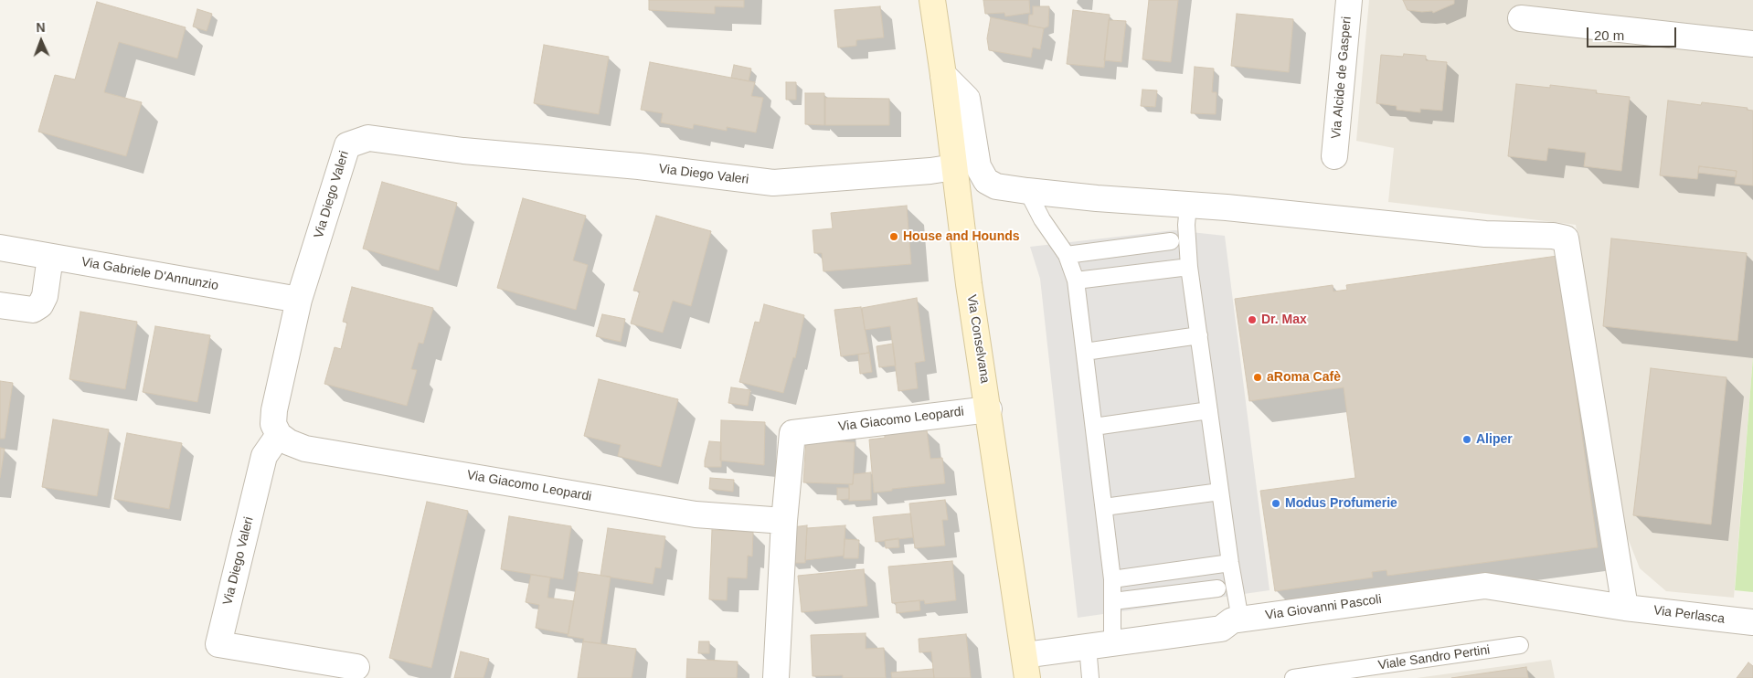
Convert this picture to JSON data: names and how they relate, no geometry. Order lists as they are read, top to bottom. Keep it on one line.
{"streets":{"main road":["Via Conselvana"],"street":["Via Alcide de Gasperi","Via Diego Valeri","Via Gabriele D'Annunzio","Via Giacomo Leopardi","Via Giovanni Pascoli","Via Perlasca"],"lane":["Viale Sandro Pertini"]},"crossings":[["Via Diego Valeri","Via Gabriele D'Annunzio"],["Via Diego Valeri","Via Conselvana"],["Via Diego Valeri","Via Giacomo Leopardi"],["Via Conselvana","Via Giacomo Leopardi"],["Via Conselvana","Via Giovanni Pascoli"],["Via Giovanni Pascoli","Via Perlasca"]],"places":["House and Hounds","Dr. Max","aRoma Cafè","Aliper","Modus Profumerie"],"scale_bar":"20 m","north":"top"}
